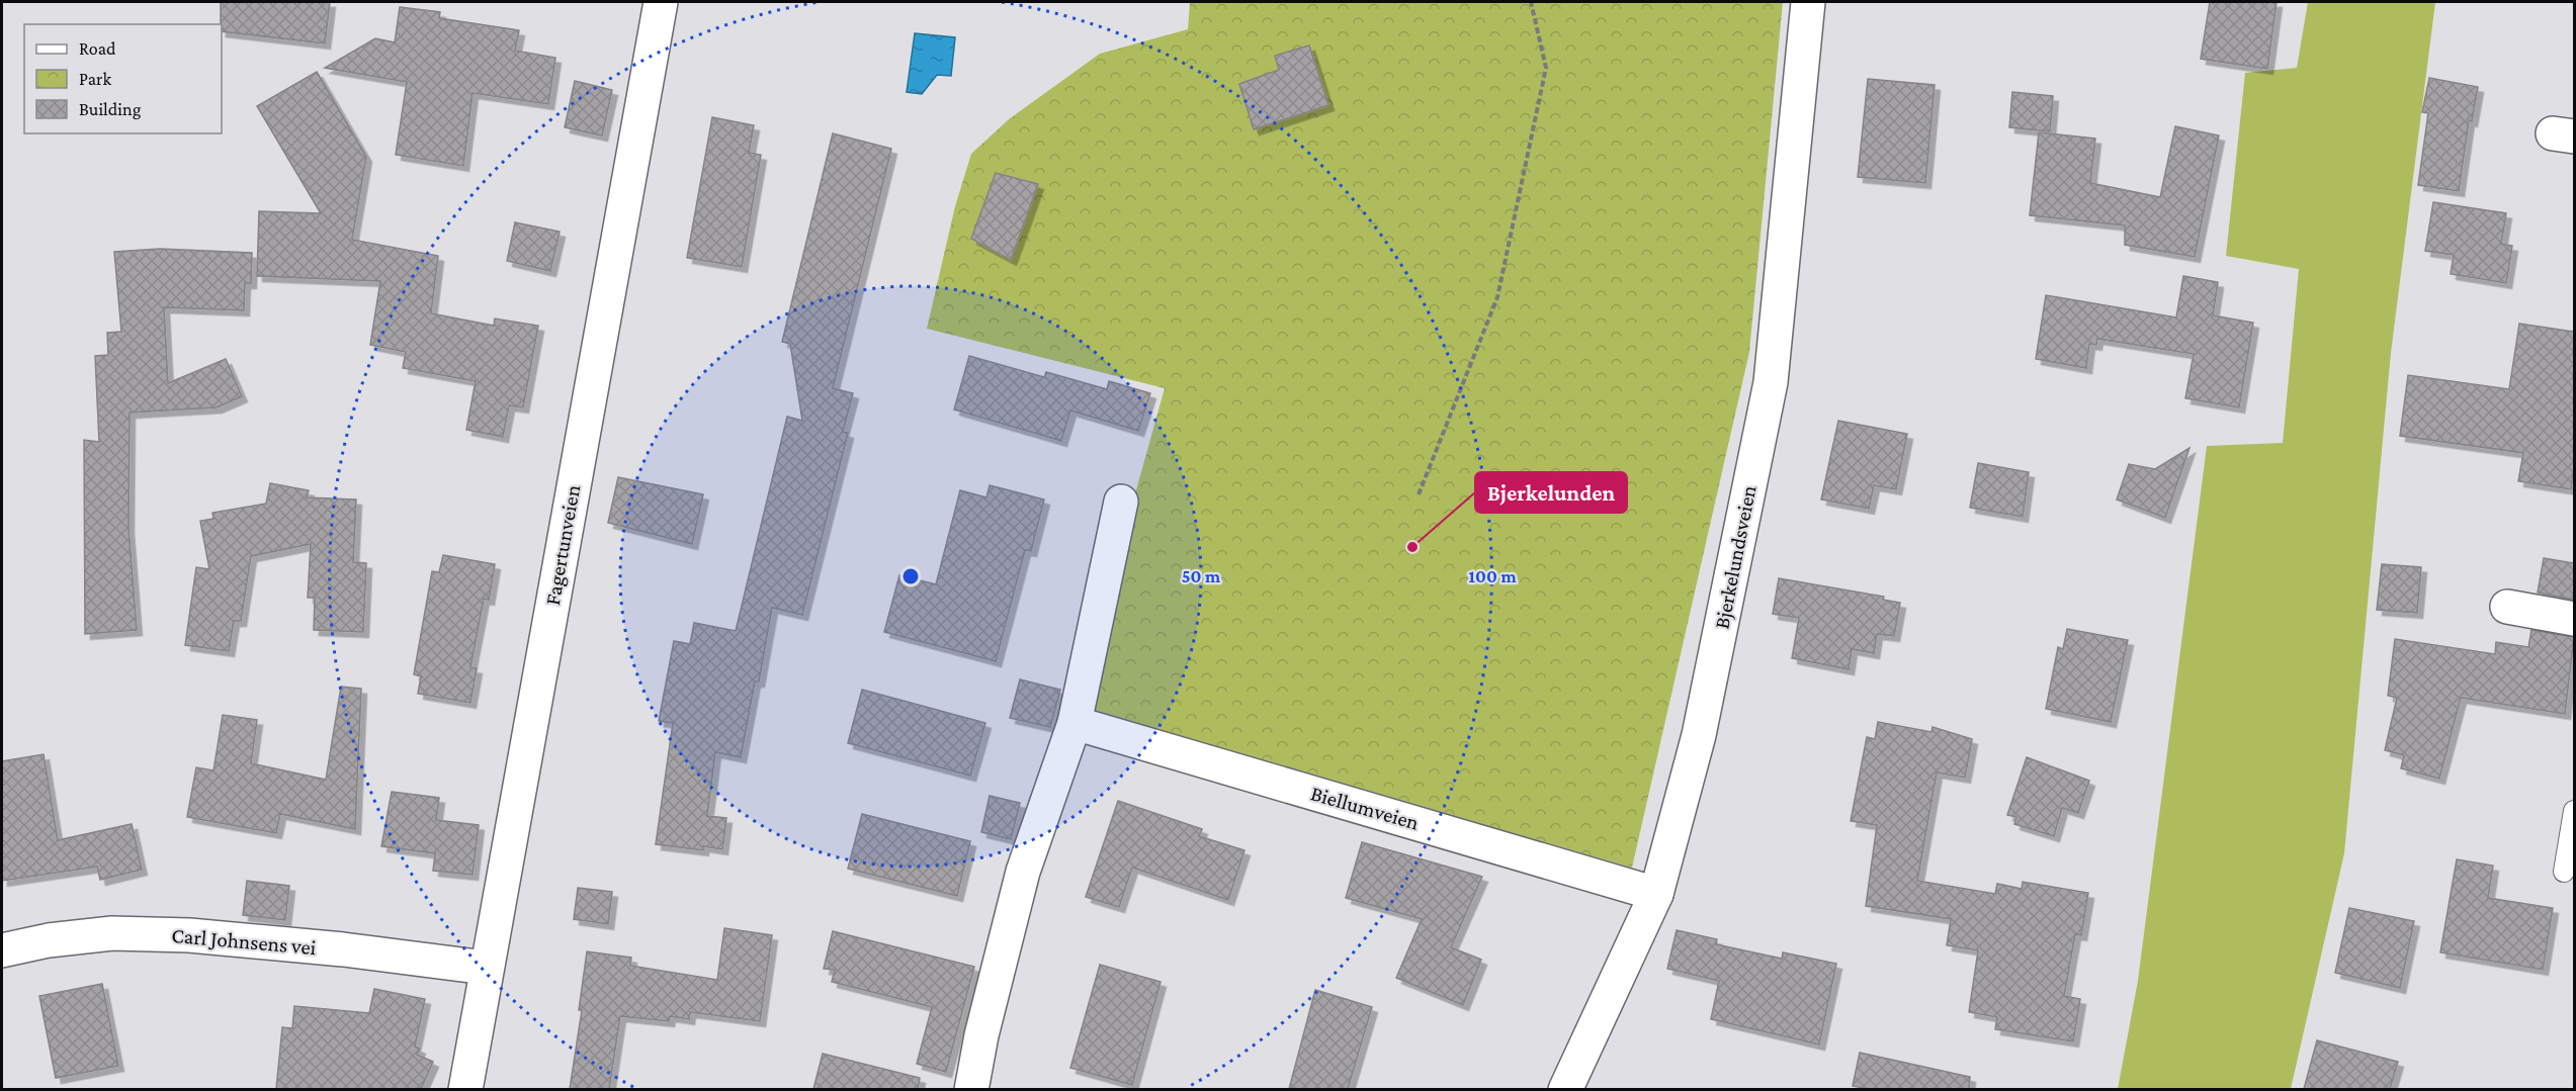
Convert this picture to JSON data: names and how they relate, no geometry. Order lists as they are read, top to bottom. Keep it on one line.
{"streets":{"street":["Fagertunveien","Bjerkelundsveien","Biellumveien","Carl Johnsens vei"]},"crossings":[["Fagertunveien","Carl Johnsens vei"],["Bjerkelundsveien","Biellumveien"]],"places":["Bjerkelunden"],"legend":["Road","Park","Building"],"rings":["50 m","100 m"]}
